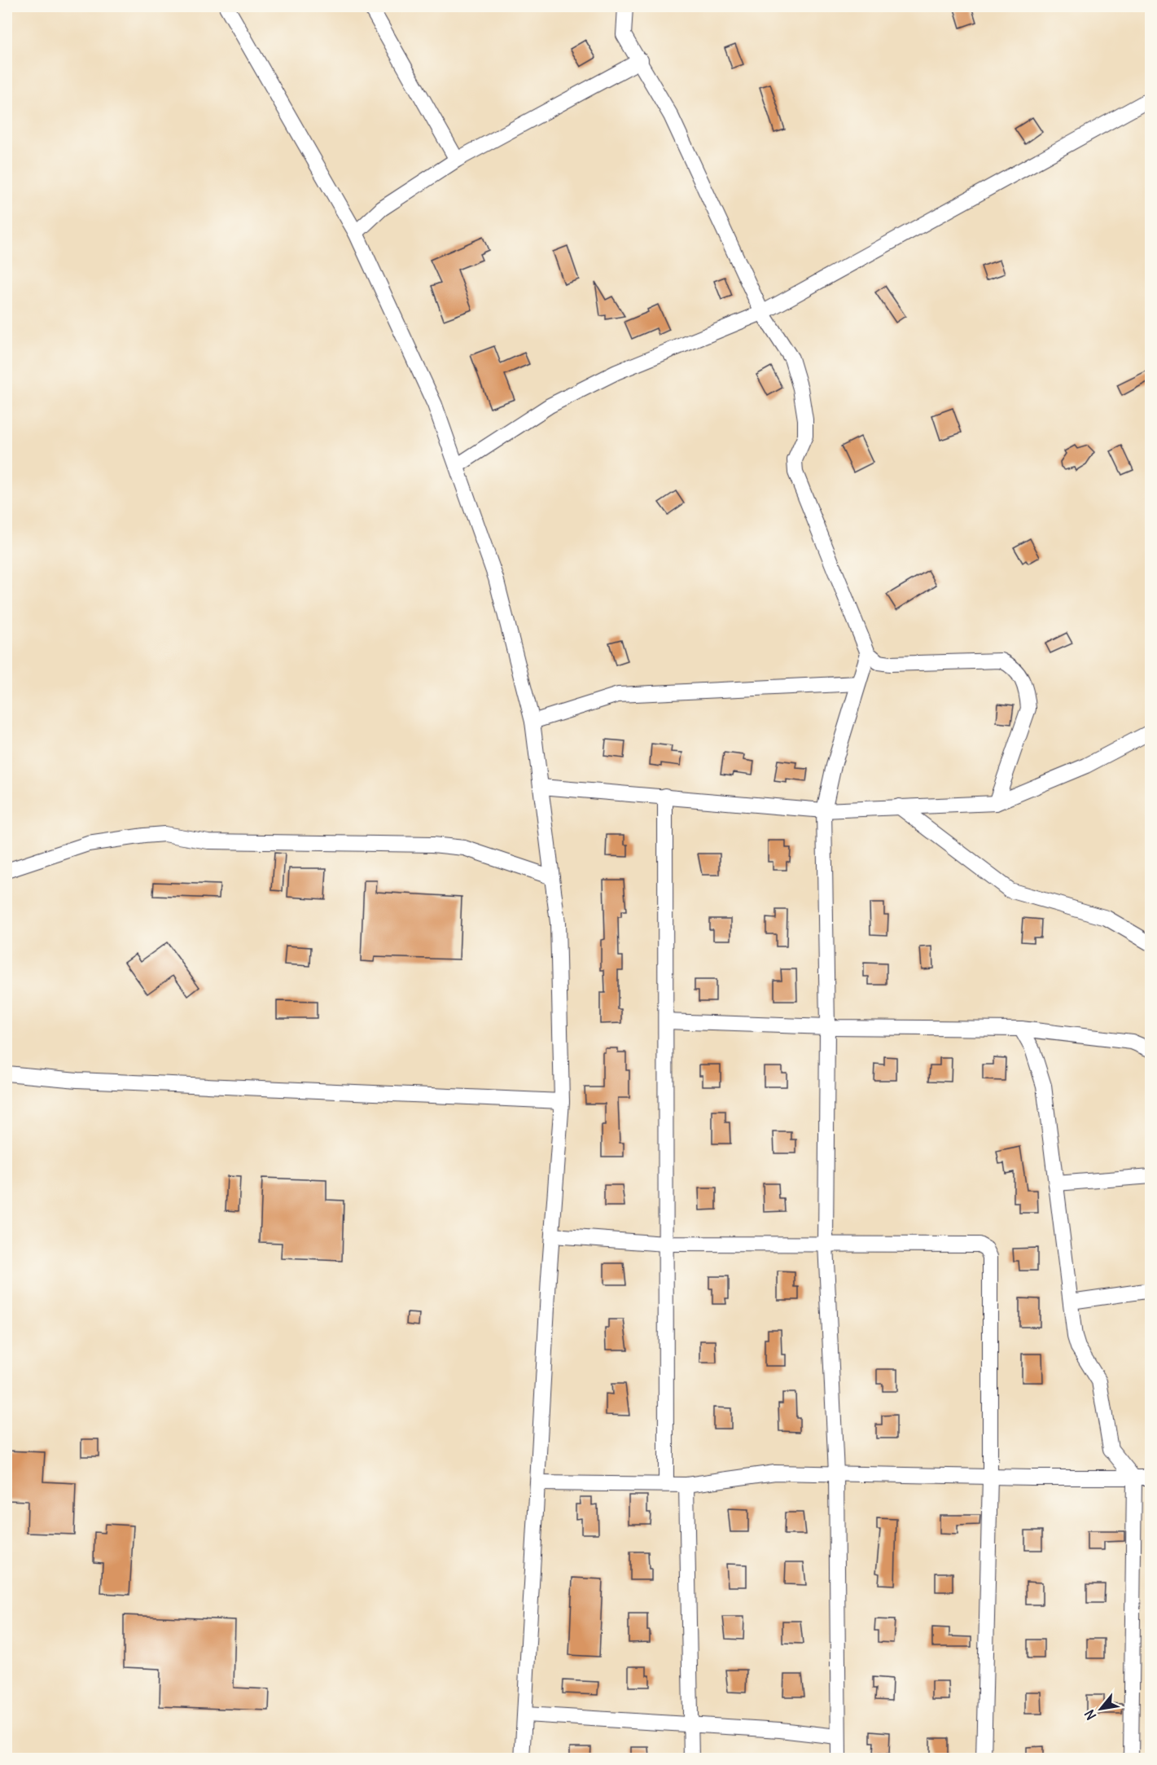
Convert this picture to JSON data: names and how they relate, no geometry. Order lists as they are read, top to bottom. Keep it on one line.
{"north":"bottom left"}
